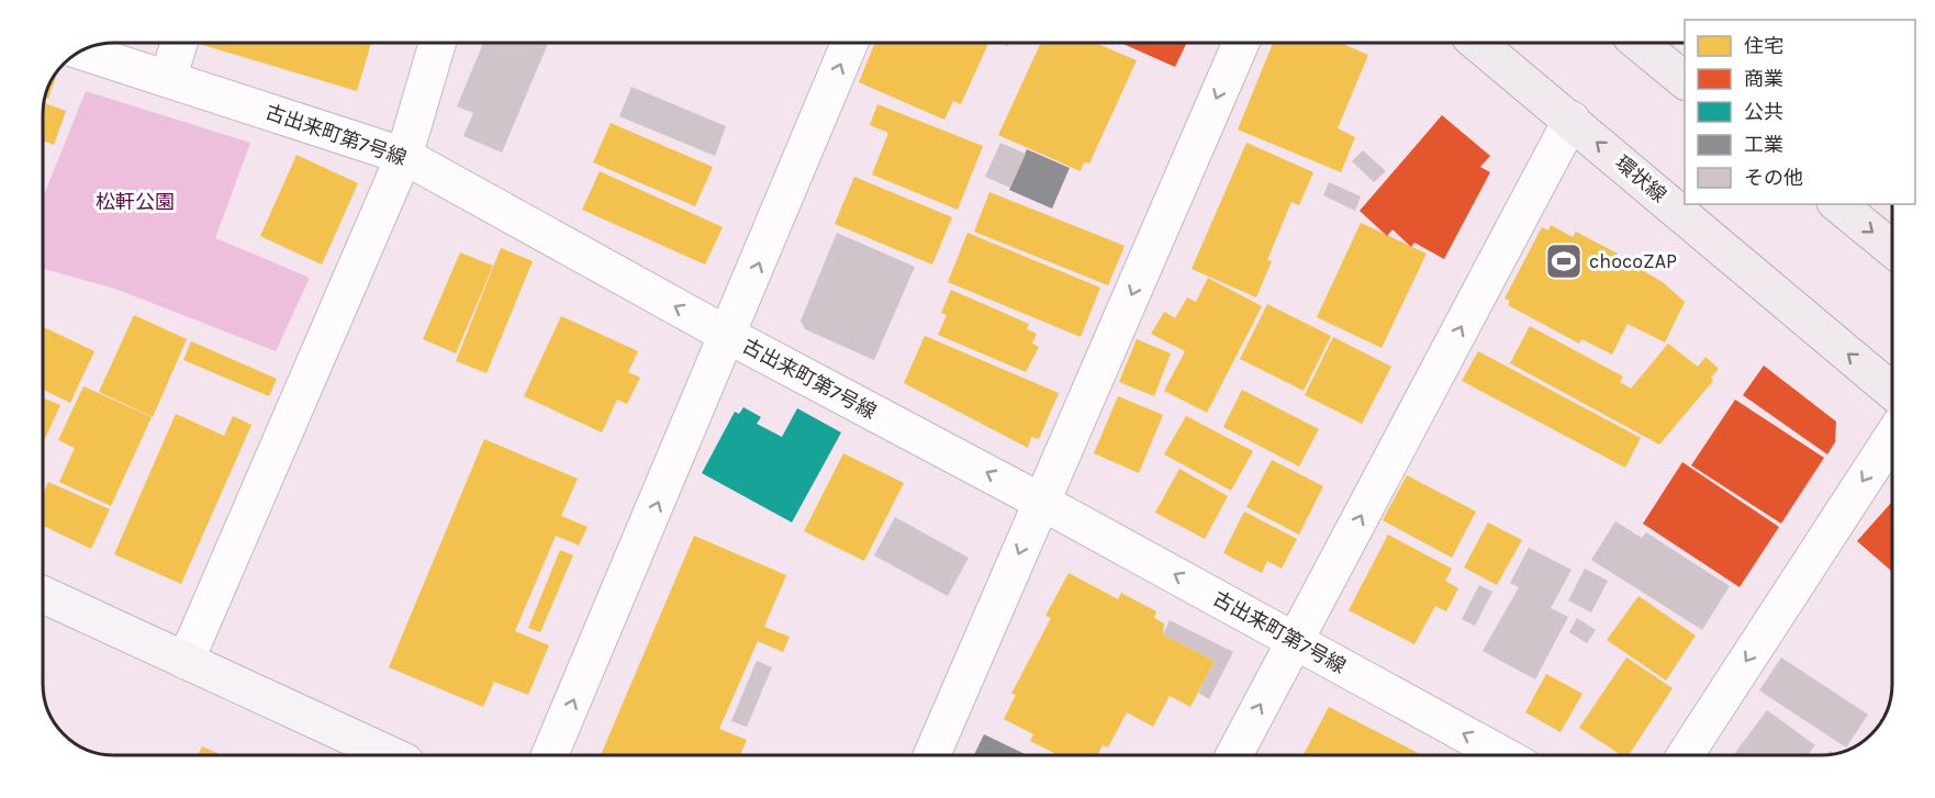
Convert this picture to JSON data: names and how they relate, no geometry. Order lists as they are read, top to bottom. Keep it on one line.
{"streets":{"main road":["環状線"],"street":["古出来町第7号線"]},"one_way":["古出来町第7号線"],"parks":["松軒公園"],"places":{"sports":["chocoZAP"]},"legend":["住宅","商業","公共","工業","その他"]}
